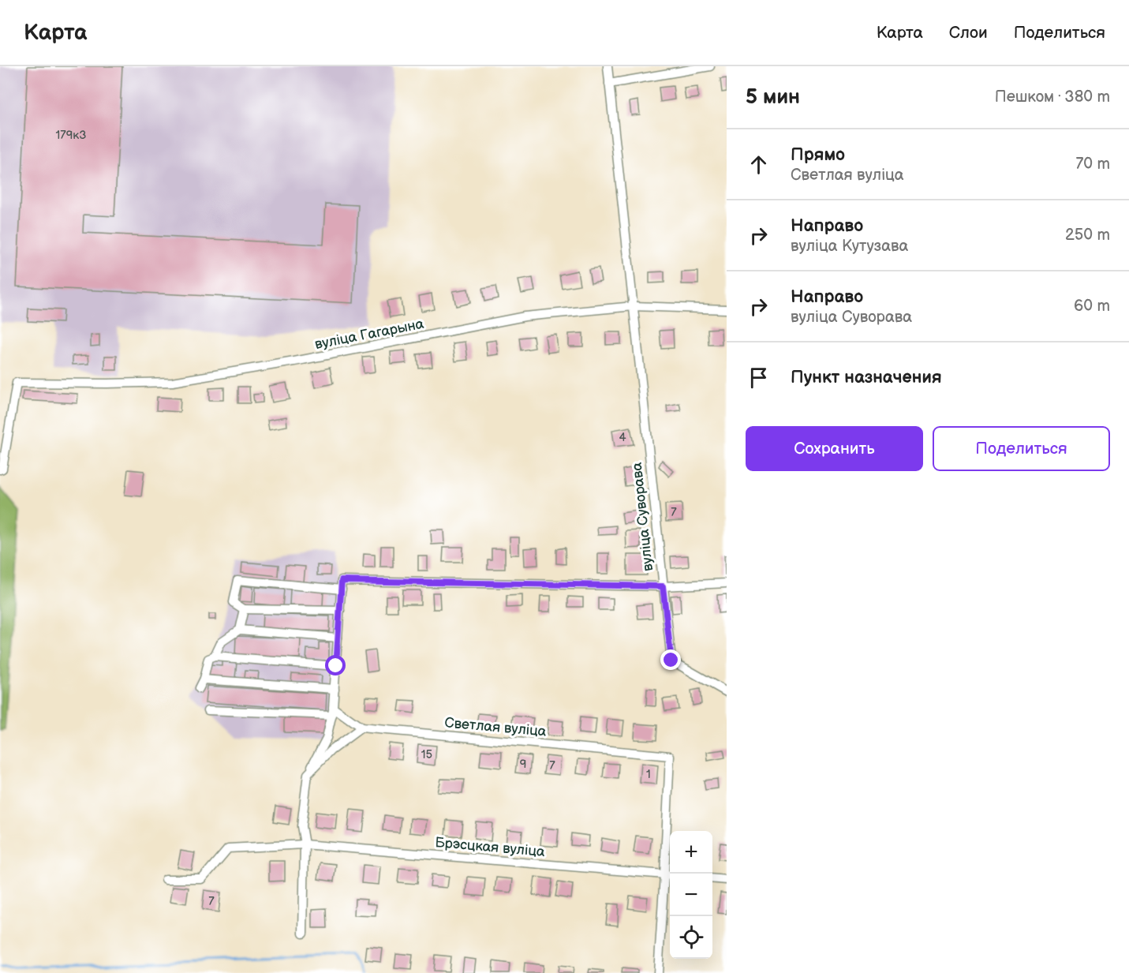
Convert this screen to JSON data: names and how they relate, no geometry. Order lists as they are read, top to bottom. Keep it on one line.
{"streets":{"street":["вуліца Гагарына","вуліца Суворава","Светлая вуліца","Брэсцкая вуліца"]},"crossings":[["вуліца Гагарына","вуліца Суворава"],["Светлая вуліца","Брэсцкая вуліца"]],"house_numbers":["179к3","4","7","15","9","7","1","7"],"page":{"header":"Карта","nav":["Карта","Слои","Поделиться"],"heading":["5 мин","Пешком · 380 m"],"list":[["Прямо","Светлая вуліца","70 m"],["Направо","вуліца Кутузава","250 m"],["Направо","вуліца Суворава","60 m"],"Пункт назначения"],"buttons":["Сохранить","Поделиться"],"map_buttons":["+","−"]}}
